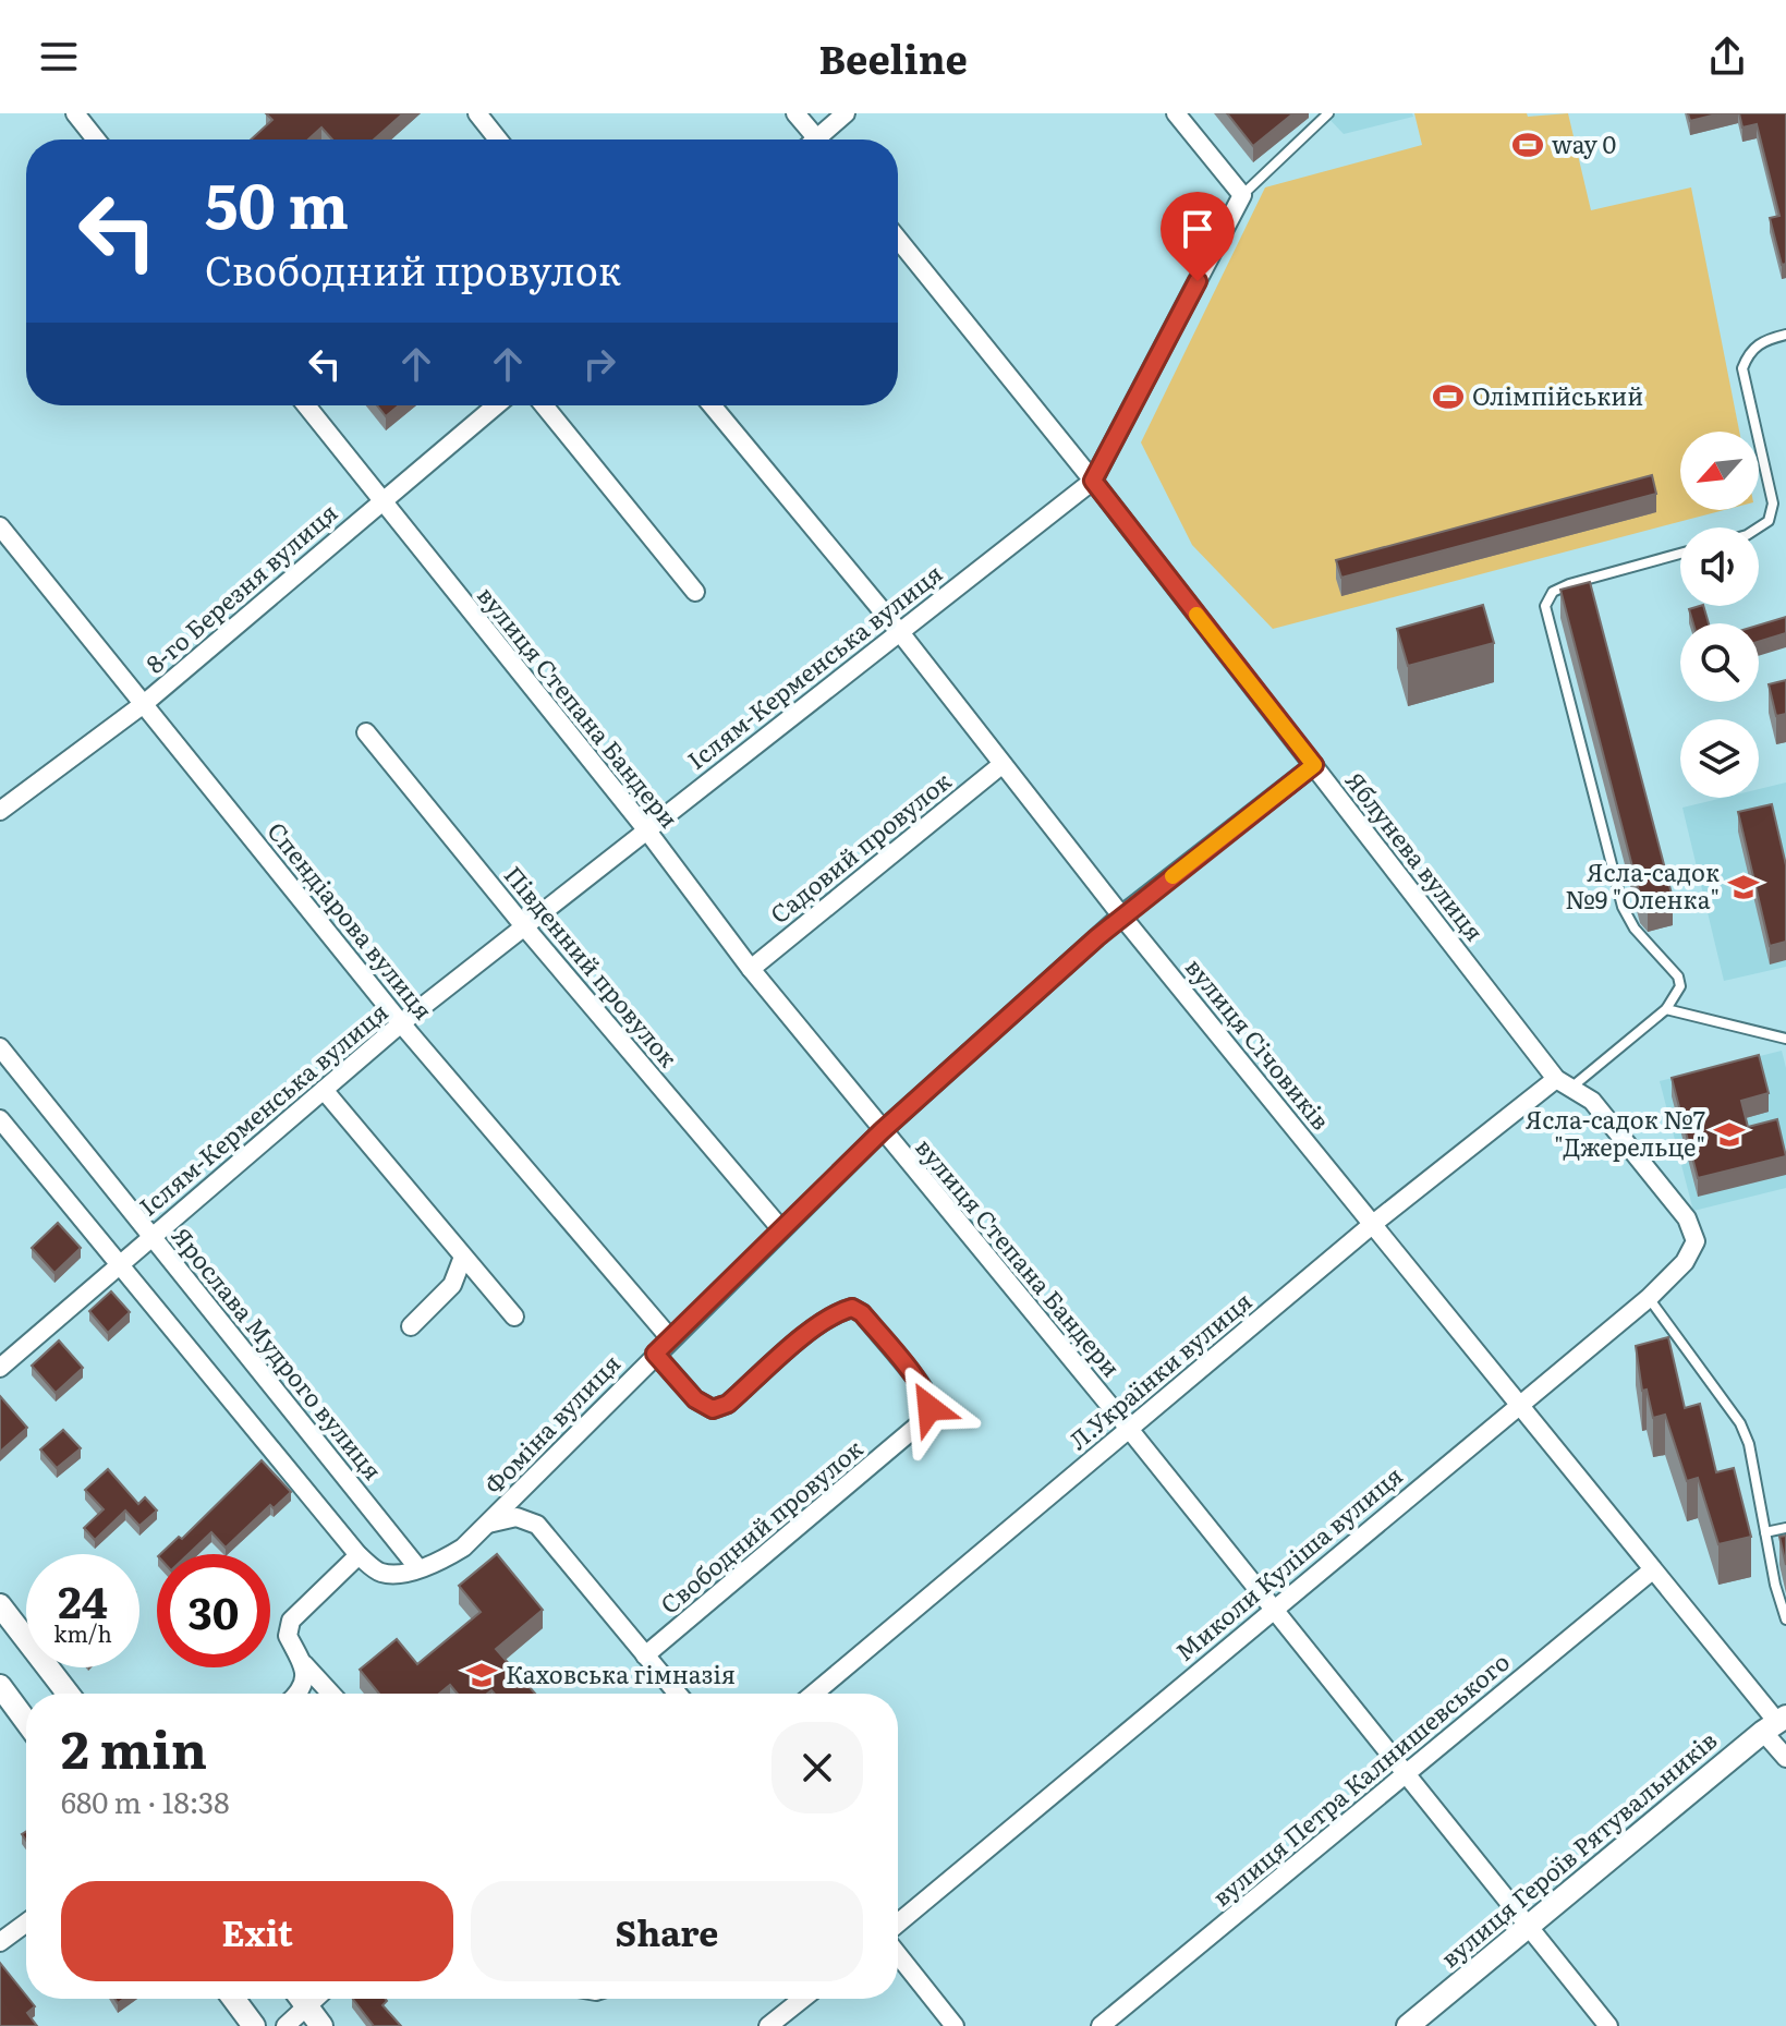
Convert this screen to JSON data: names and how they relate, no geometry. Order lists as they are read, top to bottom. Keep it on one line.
{"streets":{"street":["8-го Березня вулиця","Іслям-Керменська вулиця","вулиця Степана Бандери","Садовий провулок","Яблунева вулиця","Спендіарова вулиця","Південний провулок","вулиця Січовиків","Ярослава Мудрого вулиця","Л.Українки вулиця","Фоміна вулиця","Свободний провулок","Миколи Куліша вулиця","вулиця Петра Калнишевського","вулиця Героїв Рятувальників"]},"crossings":[["8-го Березня вулиця","вулиця Степана Бандери"],["8-го Березня вулиця","Спендіарова вулиця"],["Іслям-Керменська вулиця","вулиця Степана Бандери"],["Іслям-Керменська вулиця","Яблунева вулиця"],["Іслям-Керменська вулиця","Спендіарова вулиця"],["Іслям-Керменська вулиця","Південний провулок"],["Іслям-Керменська вулиця","вулиця Січовиків"],["Іслям-Керменська вулиця","Ярослава Мудрого вулиця"],["вулиця Степана Бандери","Садовий провулок"],["вулиця Степана Бандери","Л.Українки вулиця"],["вулиця Степана Бандери","Фоміна вулиця"],["вулиця Степана Бандери","Миколи Куліша вулиця"],["вулиця Степана Бандери","вулиця Петра Калнишевського"],["вулиця Степана Бандери","вулиця Героїв Рятувальників"],["Садовий провулок","вулиця Січовиків"],["Яблунева вулиця","Л.Українки вулиця"],["Яблунева вулиця","Фоміна вулиця"],["Яблунева вулиця","Миколи Куліша вулиця"],["Спендіарова вулиця","Фоміна вулиця"],["Південний провулок","Фоміна вулиця"],["вулиця Січовиків","Л.Українки вулиця"],["вулиця Січовиків","Фоміна вулиця"],["вулиця Січовиків","Миколи Куліша вулиця"],["вулиця Січовиків","вулиця Петра Калнишевського"],["вулиця Січовиків","вулиця Героїв Рятувальників"],["Фоміна вулиця","Свободний провулок"]],"places":{"sports":["way 0","Олімпійський"],"school or university":["Ясла-садок №9 \"Оленка\"","Ясла-садок №7 \"Джерельце\"","Каховська гімназія"]},"north":"bottom left","page":{"header":"Beeline","turn":["50 m","Свободний провулок"],"speed":"24 km/h","limit":"30","heading":["2 min","680 m · 18:38"],"buttons":["Exit","Share"]}}
